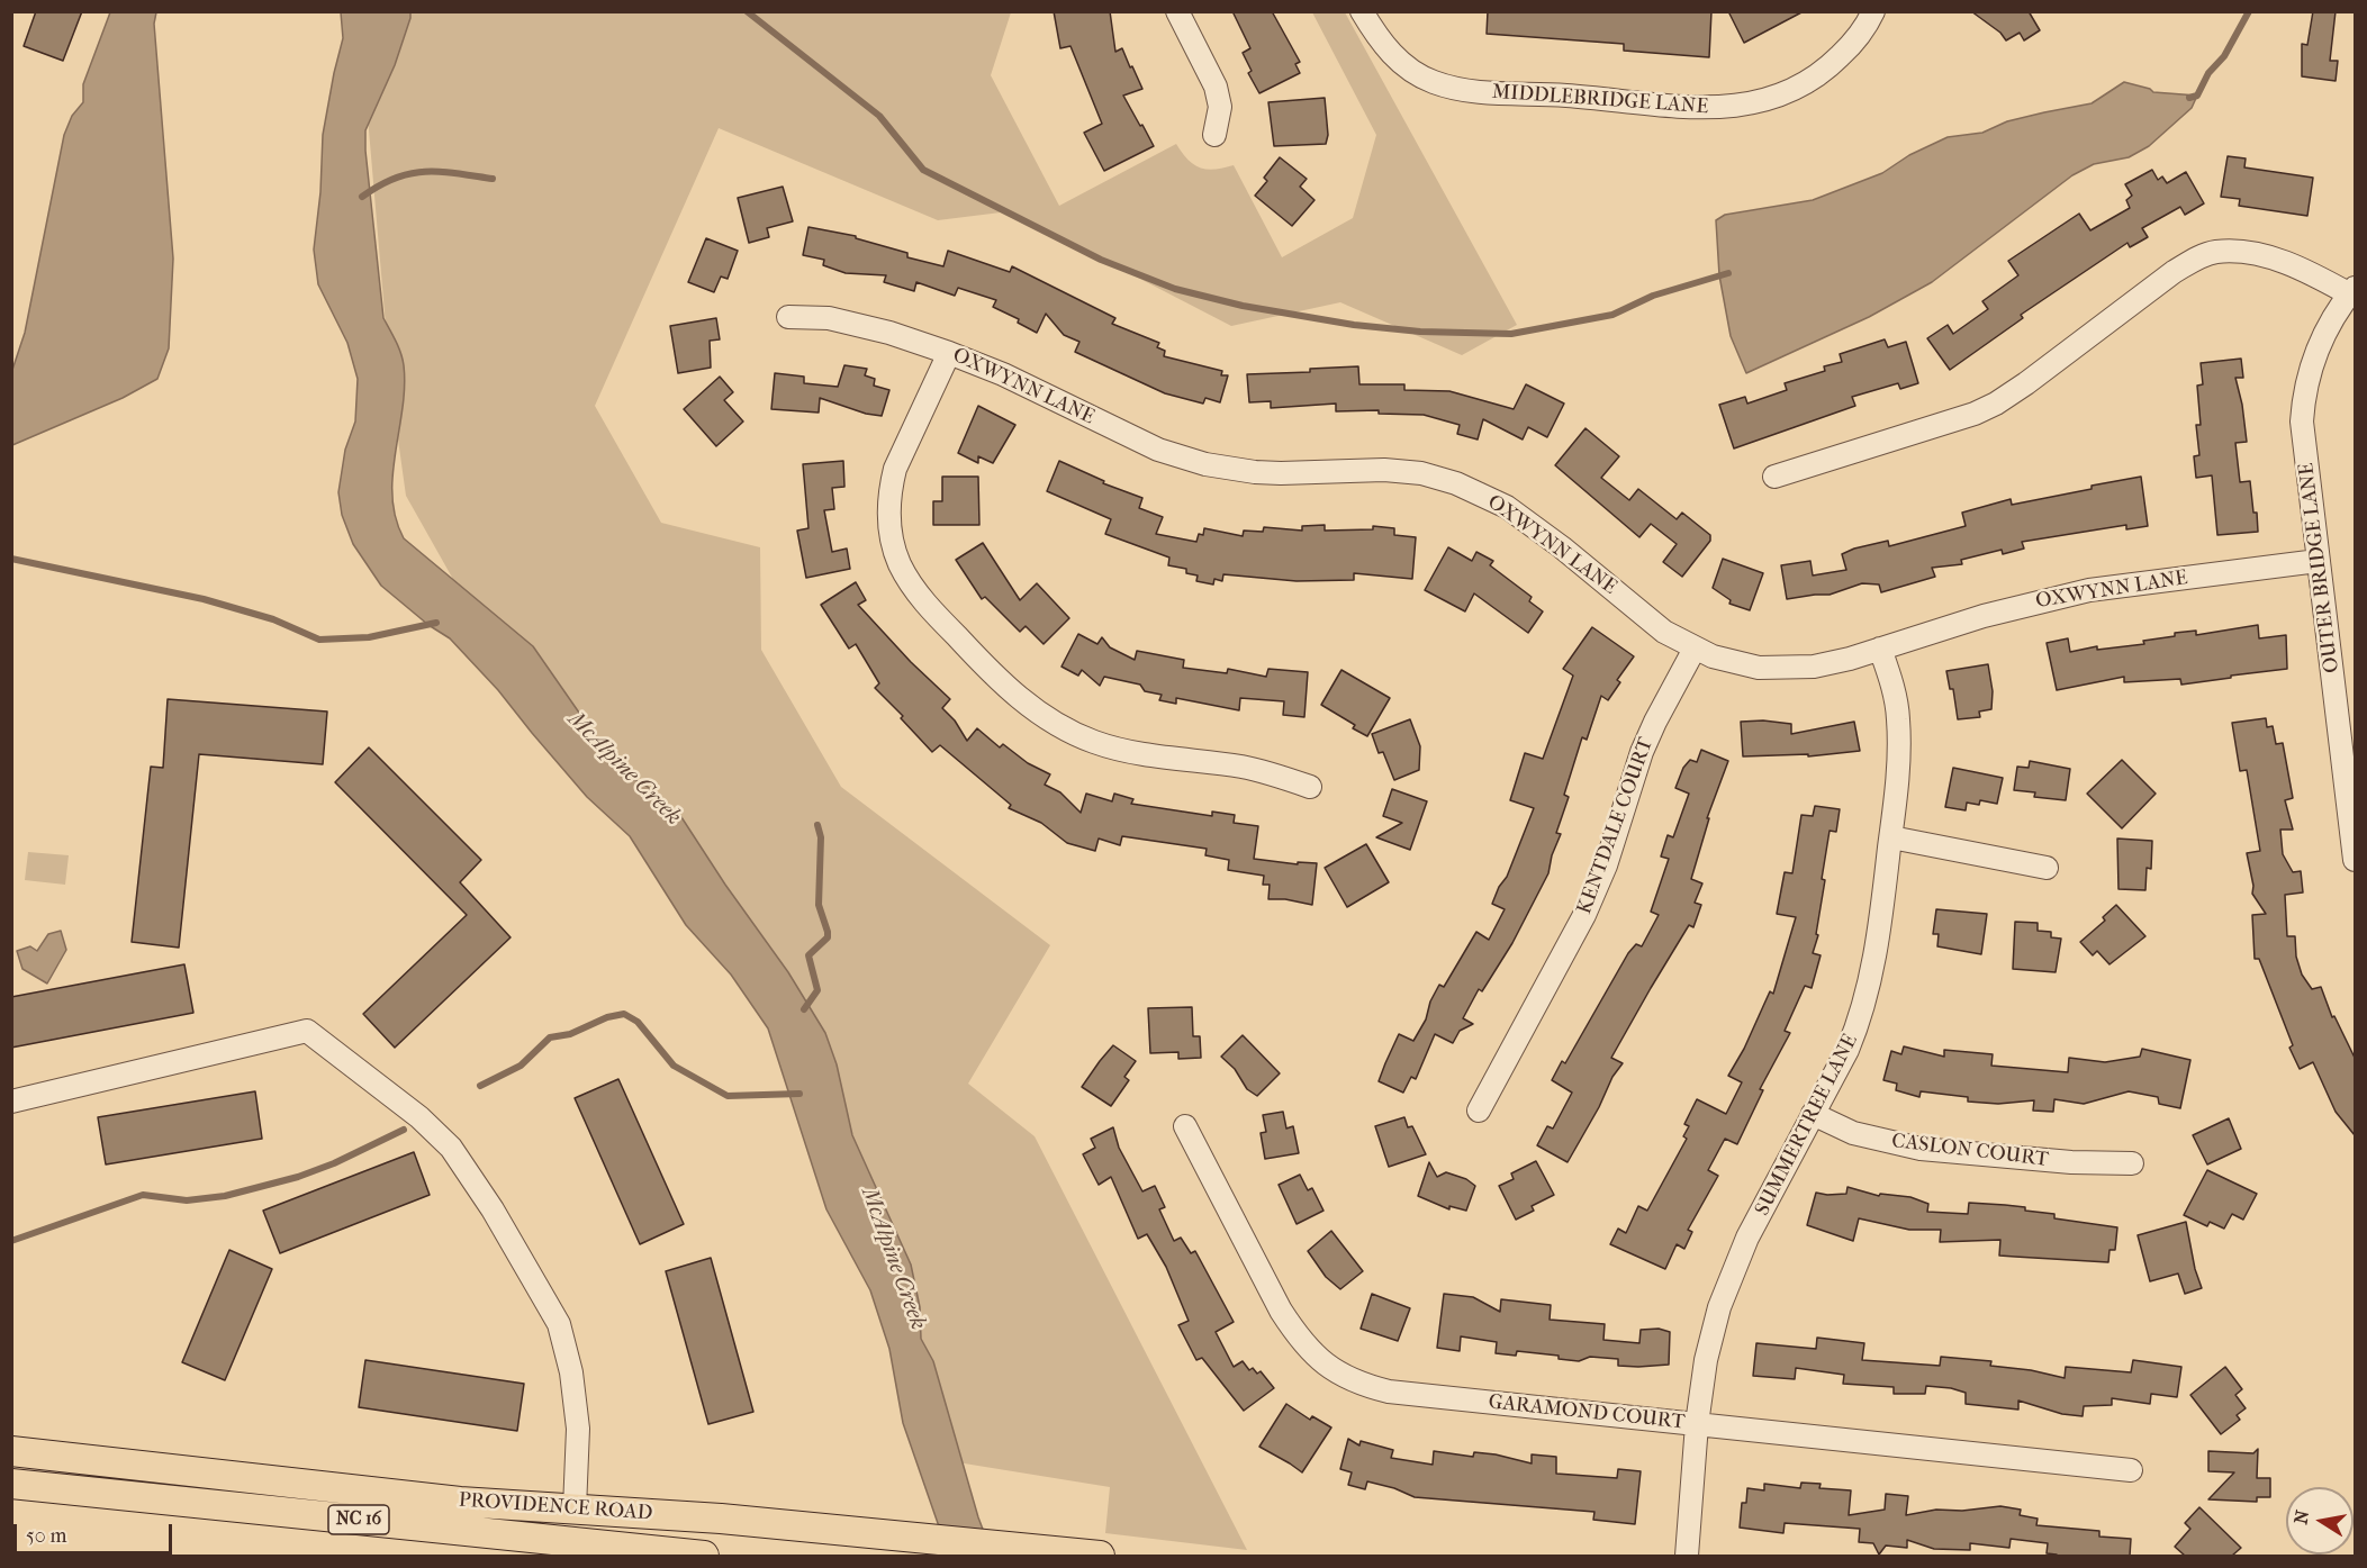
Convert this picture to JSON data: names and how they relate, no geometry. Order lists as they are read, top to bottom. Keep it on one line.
{"streets":{"main road":["PROVIDENCE ROAD","NC 16"],"street":["MIDDLEBRIDGE LANE","OXWYNN LANE","OUTER BRIDGE LANE","KENTDALE COURT","SUMMERTREE LANE","CASLON COURT","GARAMOND COURT"]},"crossings":[["OXWYNN LANE","OUTER BRIDGE LANE"],["OXWYNN LANE","KENTDALE COURT"],["OXWYNN LANE","SUMMERTREE LANE"],["SUMMERTREE LANE","CASLON COURT"],["SUMMERTREE LANE","GARAMOND COURT"]],"water":["McAlpine Creek"],"scale_bar":"50 m","north":"left"}
